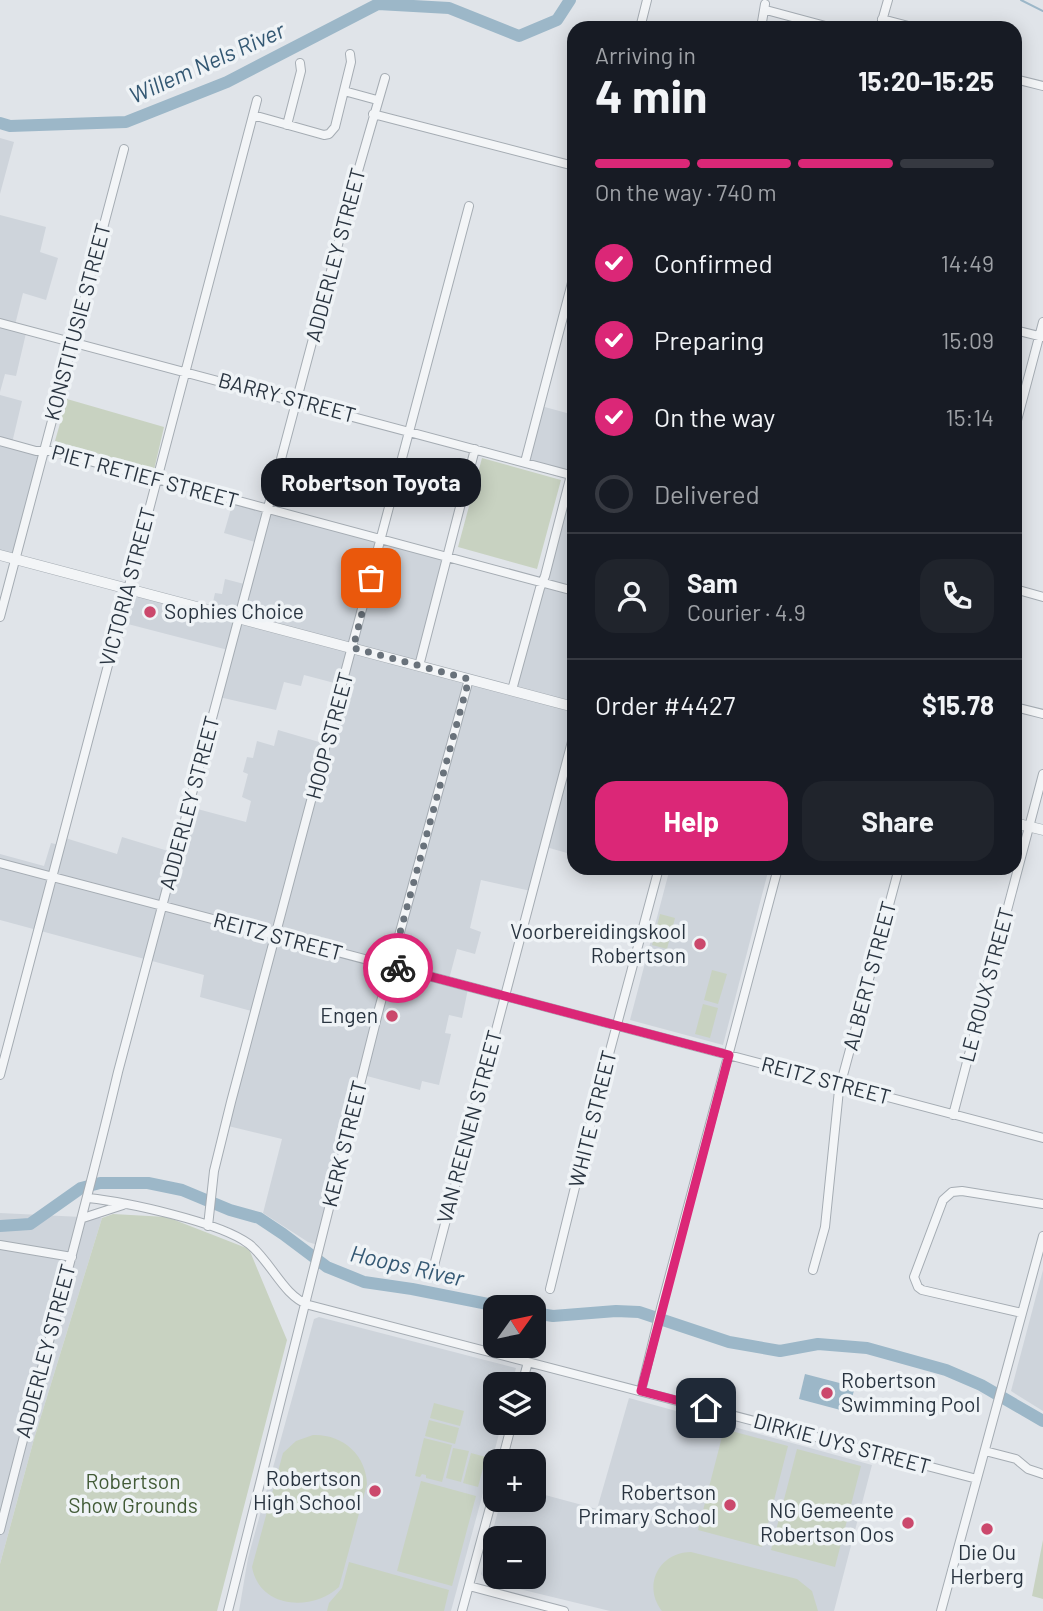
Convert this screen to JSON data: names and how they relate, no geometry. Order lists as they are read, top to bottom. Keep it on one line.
{"streets":{"street":["ADDERLEY STREET","KONSTITUSIE STREET","BARRY STREET","PIET RETIEF STREET","VICTORIA STREET","HOOP STREET","REITZ STREET","ALBERT STREET","LE ROUX STREET","WHITE STREET","VAN REENEN STREET","KERK STREET","DIRKIE UYS STREET"]},"crossings":[["ADDERLEY STREET","BARRY STREET"],["ADDERLEY STREET","PIET RETIEF STREET"],["ADDERLEY STREET","REITZ STREET"],["KONSTITUSIE STREET","BARRY STREET"],["KONSTITUSIE STREET","PIET RETIEF STREET"],["BARRY STREET","VICTORIA STREET"],["BARRY STREET","HOOP STREET"],["PIET RETIEF STREET","VICTORIA STREET"],["PIET RETIEF STREET","HOOP STREET"],["VICTORIA STREET","REITZ STREET"],["HOOP STREET","REITZ STREET"],["REITZ STREET","ALBERT STREET"],["REITZ STREET","LE ROUX STREET"],["REITZ STREET","WHITE STREET"],["REITZ STREET","VAN REENEN STREET"],["REITZ STREET","KERK STREET"],["KERK STREET","DIRKIE UYS STREET"]],"water":["Willem Nels River","Hoops River"],"parks":["Robertson Show Grounds"],"places":["Robertson Toyota","Sophies Choice","Voorbereidingskool Robertson","Engen","Robertson Swimming Pool","Robertson High School","Robertson Primary School","NG Gemeente Robertson Oos","Die Ou Herberg"],"north":"top right","page":{"heading":["4 min","Arriving in","15:20–15:25"],"panel":["Sam","Courier · 4.9","Order #4427","$15.78"],"bar":"On the way · 740 m","list":[["Confirmed","14:49"],["Preparing","15:09"],["On the way","15:14"],"Delivered"],"bubble":"Robertson Toyota","buttons":["Help","Share"],"map_buttons":["+","−"]}}
